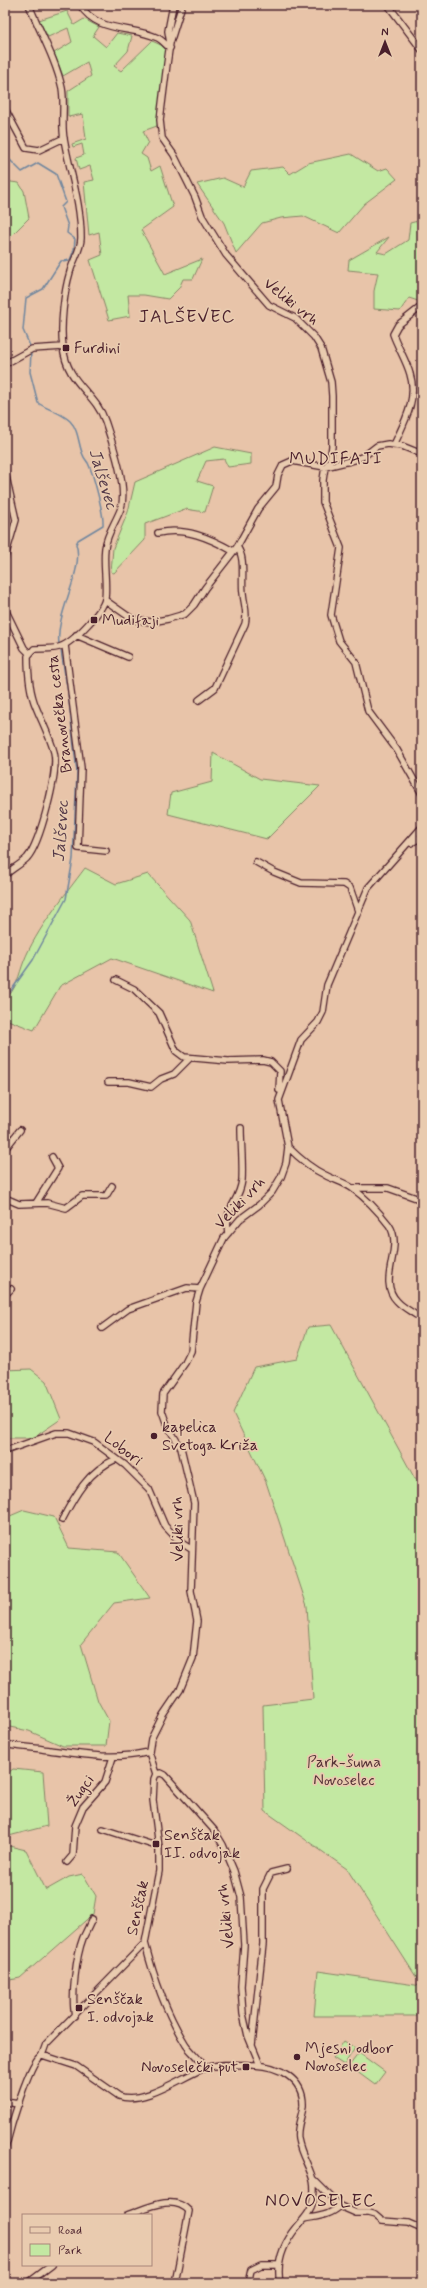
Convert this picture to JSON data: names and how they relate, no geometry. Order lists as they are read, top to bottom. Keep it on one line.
{"streets":{"street":["Veliki vrh","Branovečka cesta","Lobori","Žugci","Senščak"]},"crossings":[["Veliki vrh","Lobori"],["Veliki vrh","Žugci"],["Veliki vrh","Senščak"]],"districts":["JALŠEVEC","MUDIFAJI","NOVOSELEC"],"water":["Jalševec"],"parks":["Park-šuma Novoselec"],"places":{"transit":["Furdini","Mudifaji","Senščak II. odvojak","Senščak I. odvojak","Novoselečki put"],"other":["kapelica Svetoga Križa","Mjesni odbor Novoselec"]},"legend":["Road","Park"],"north":"top"}
